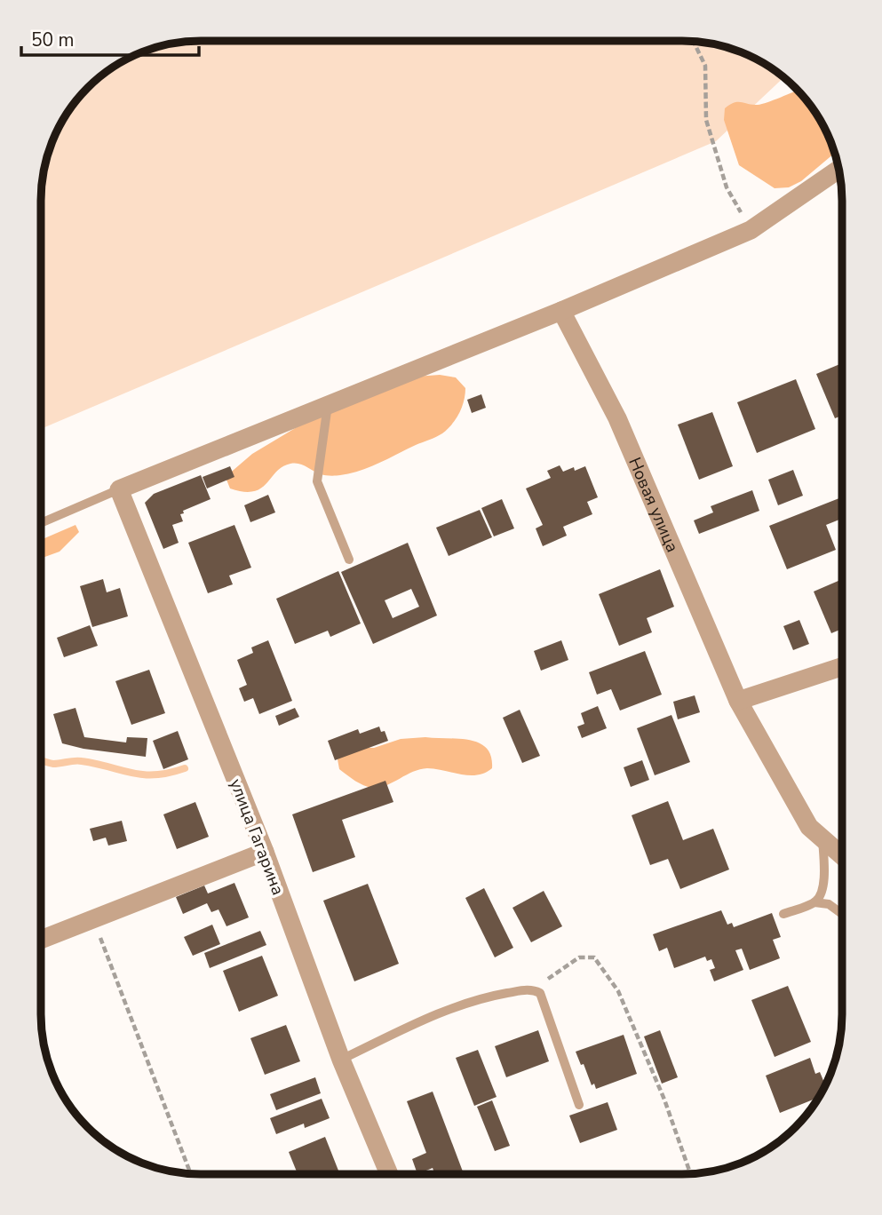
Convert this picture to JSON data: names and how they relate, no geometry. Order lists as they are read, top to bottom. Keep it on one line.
{"streets":{"street":["Новая улица","улица Гагарина"]},"scale_bar":"50 m"}
